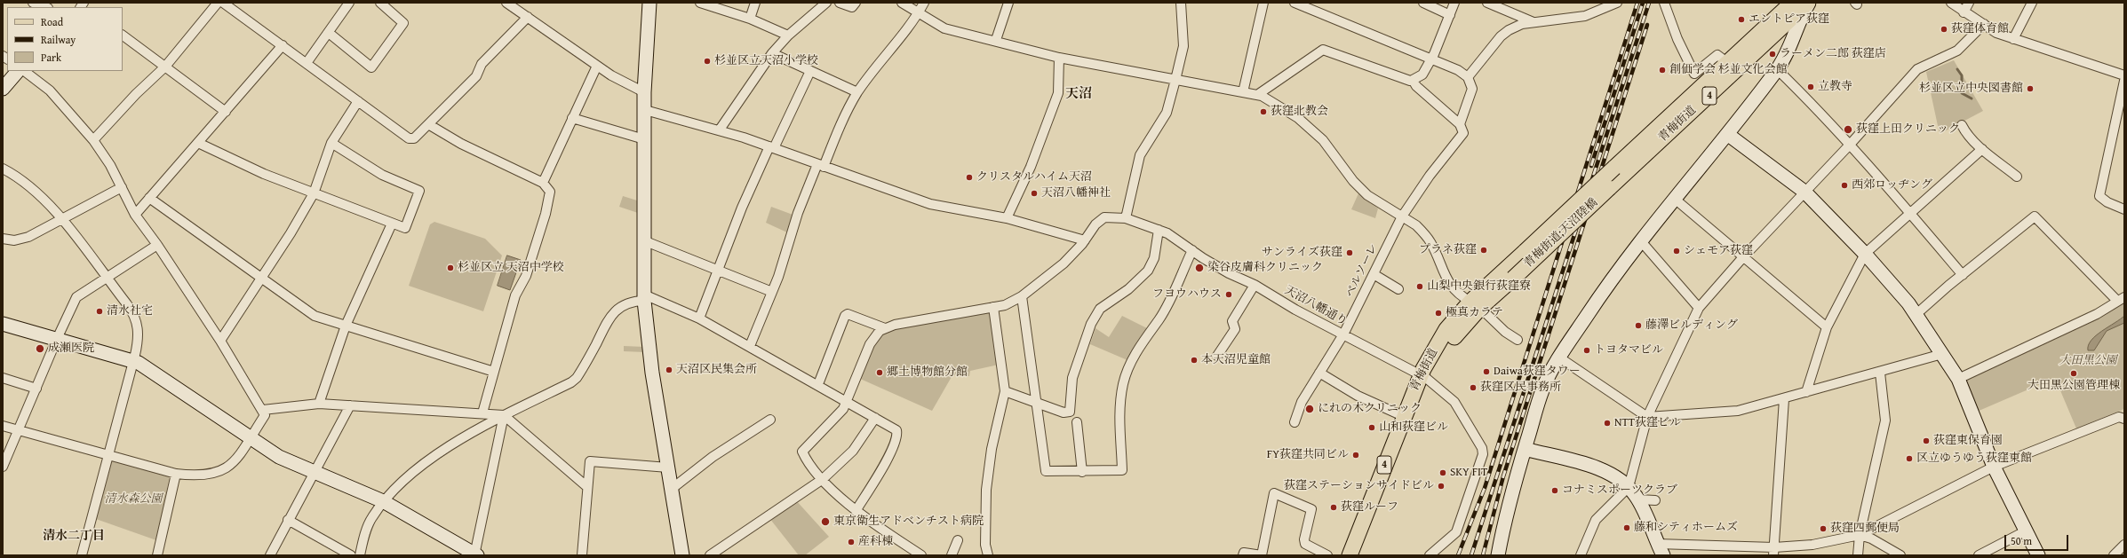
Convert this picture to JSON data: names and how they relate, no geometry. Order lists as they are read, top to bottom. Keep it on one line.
{"streets":{"main road":["4","青梅街道","青梅街道;天沼陸橋"],"street":["ベルソーレ","天沼八幡通り"]},"crossings":[["青梅街道","青梅街道;天沼陸橋"],["青梅街道","天沼八幡通り"],["ベルソーレ","天沼八幡通り"]],"districts":["天沼","清水二丁目"],"parks":["大田黒公園","清水森公園"],"places":["エントピア荻窪","荻窪体育館","ラーメン二郎 荻窪店","杉並区立天沼小学校","創価学会 杉並文化会館","立教寺","杉並区立中央図書館","荻窪北教会","荻窪上田クリニック","クリスタルハイム天沼","西郊ロッヂング","天沼八幡神社","プラネ荻窪","シェモア荻窪","サンライズ荻窪","杉並区立 天沼中学校","染谷皮膚科クリニック","山梨中央銀行荻窪寮","フヨウハウス","清水社宅","極真カラテ","藤澤ビルディング","成瀬医院","トヨタマビル","本天沼児童館","天沼区民集会所","Daiwa荻窪タワー","郷土博物館分館","大田黒公園管理棟","荻窪区民事務所","にれの木クリニック","NTT荻窪ビル","山和荻窪ビル","荻窪東保育園","FY荻窪共同ビル","区立ゆうゆう荻窪東館","SKY FIT","荻窪ステーションサイドビル","コナミスポーツクラブ","荻窪ルーフ","東京衛生アドベンチスト病院","藤和シティホームズ","荻窪四郵便局","産科棟"],"legend":["Road","Railway","Park"],"scale_bar":"50 m"}
